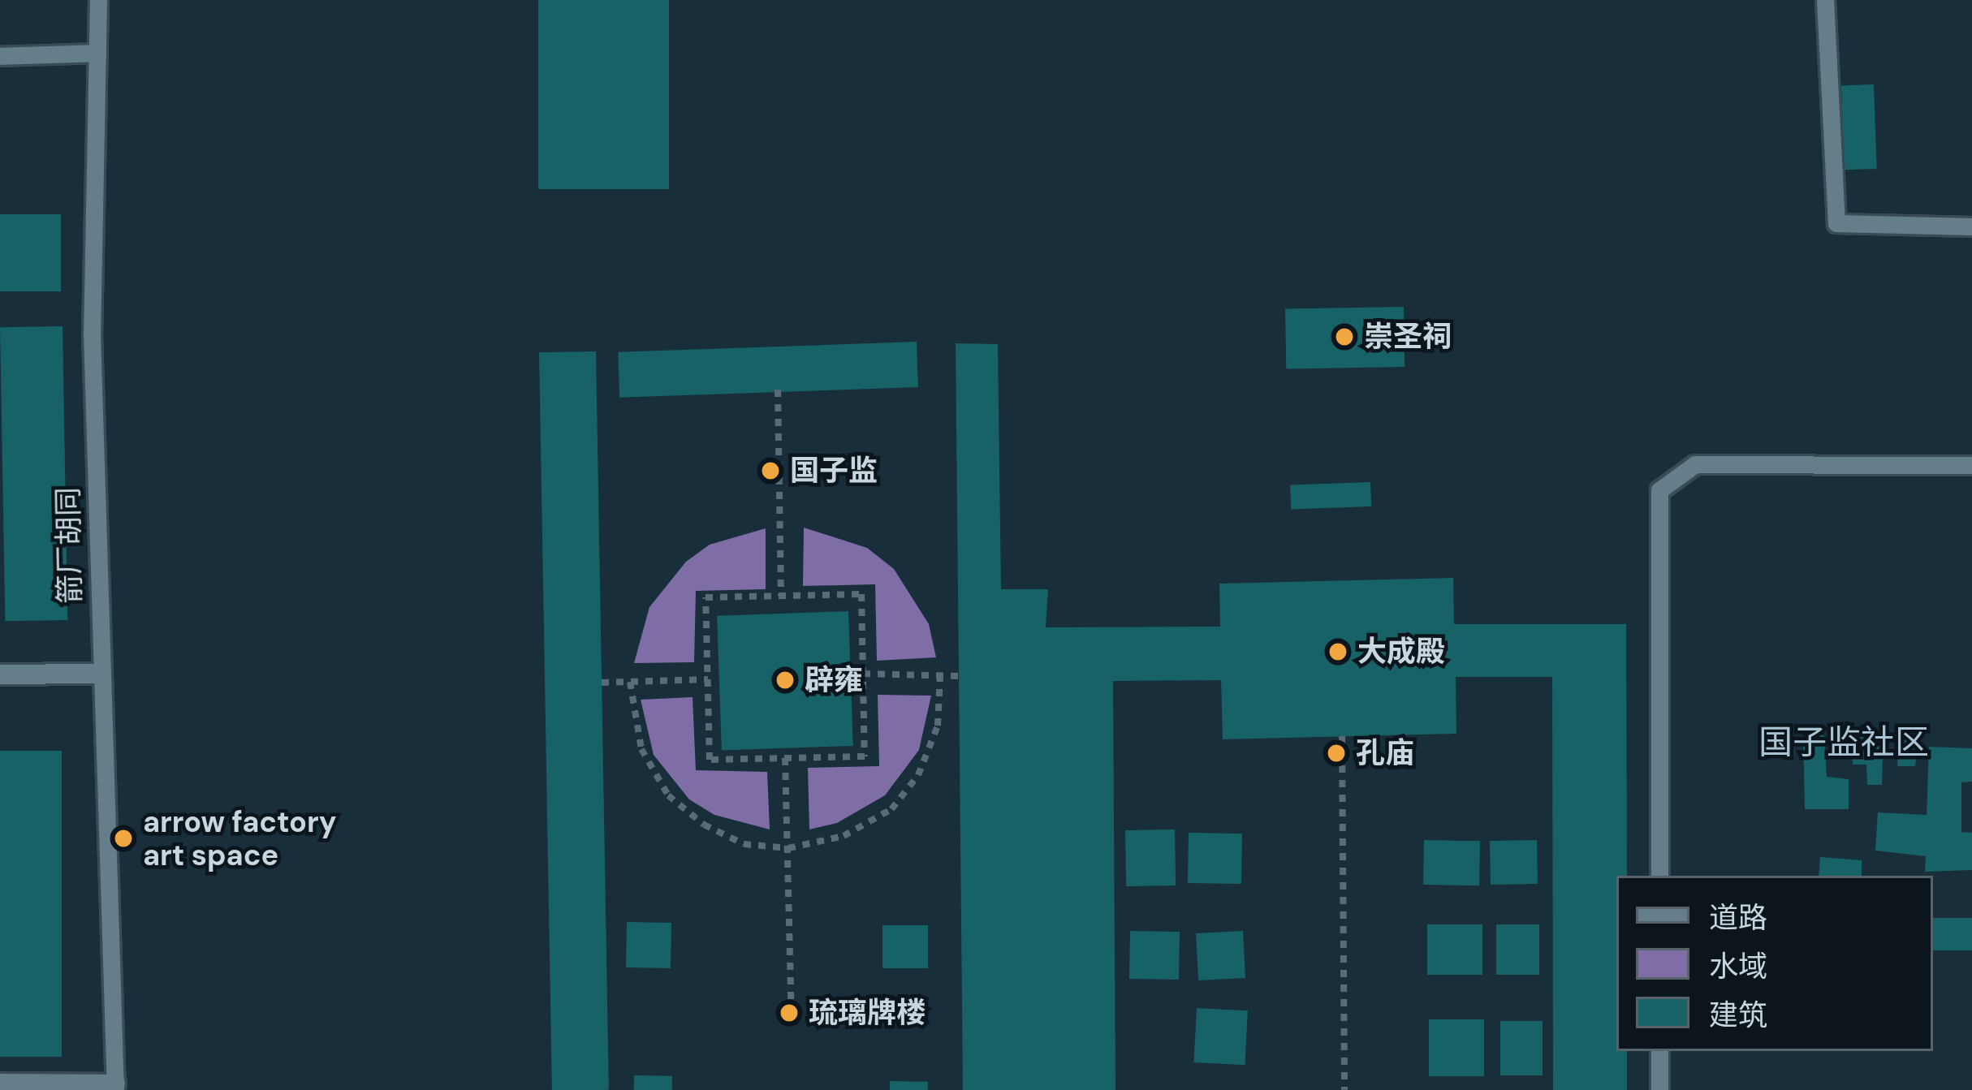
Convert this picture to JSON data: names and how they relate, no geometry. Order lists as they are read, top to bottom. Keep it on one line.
{"streets":{"lane":["箭厂胡同"]},"districts":["国子监社区"],"places":["崇圣祠","国子监","大成殿","辟雍","孔庙","arrow factory art space","琉璃牌楼"],"legend":["道路","水域","建筑"]}
